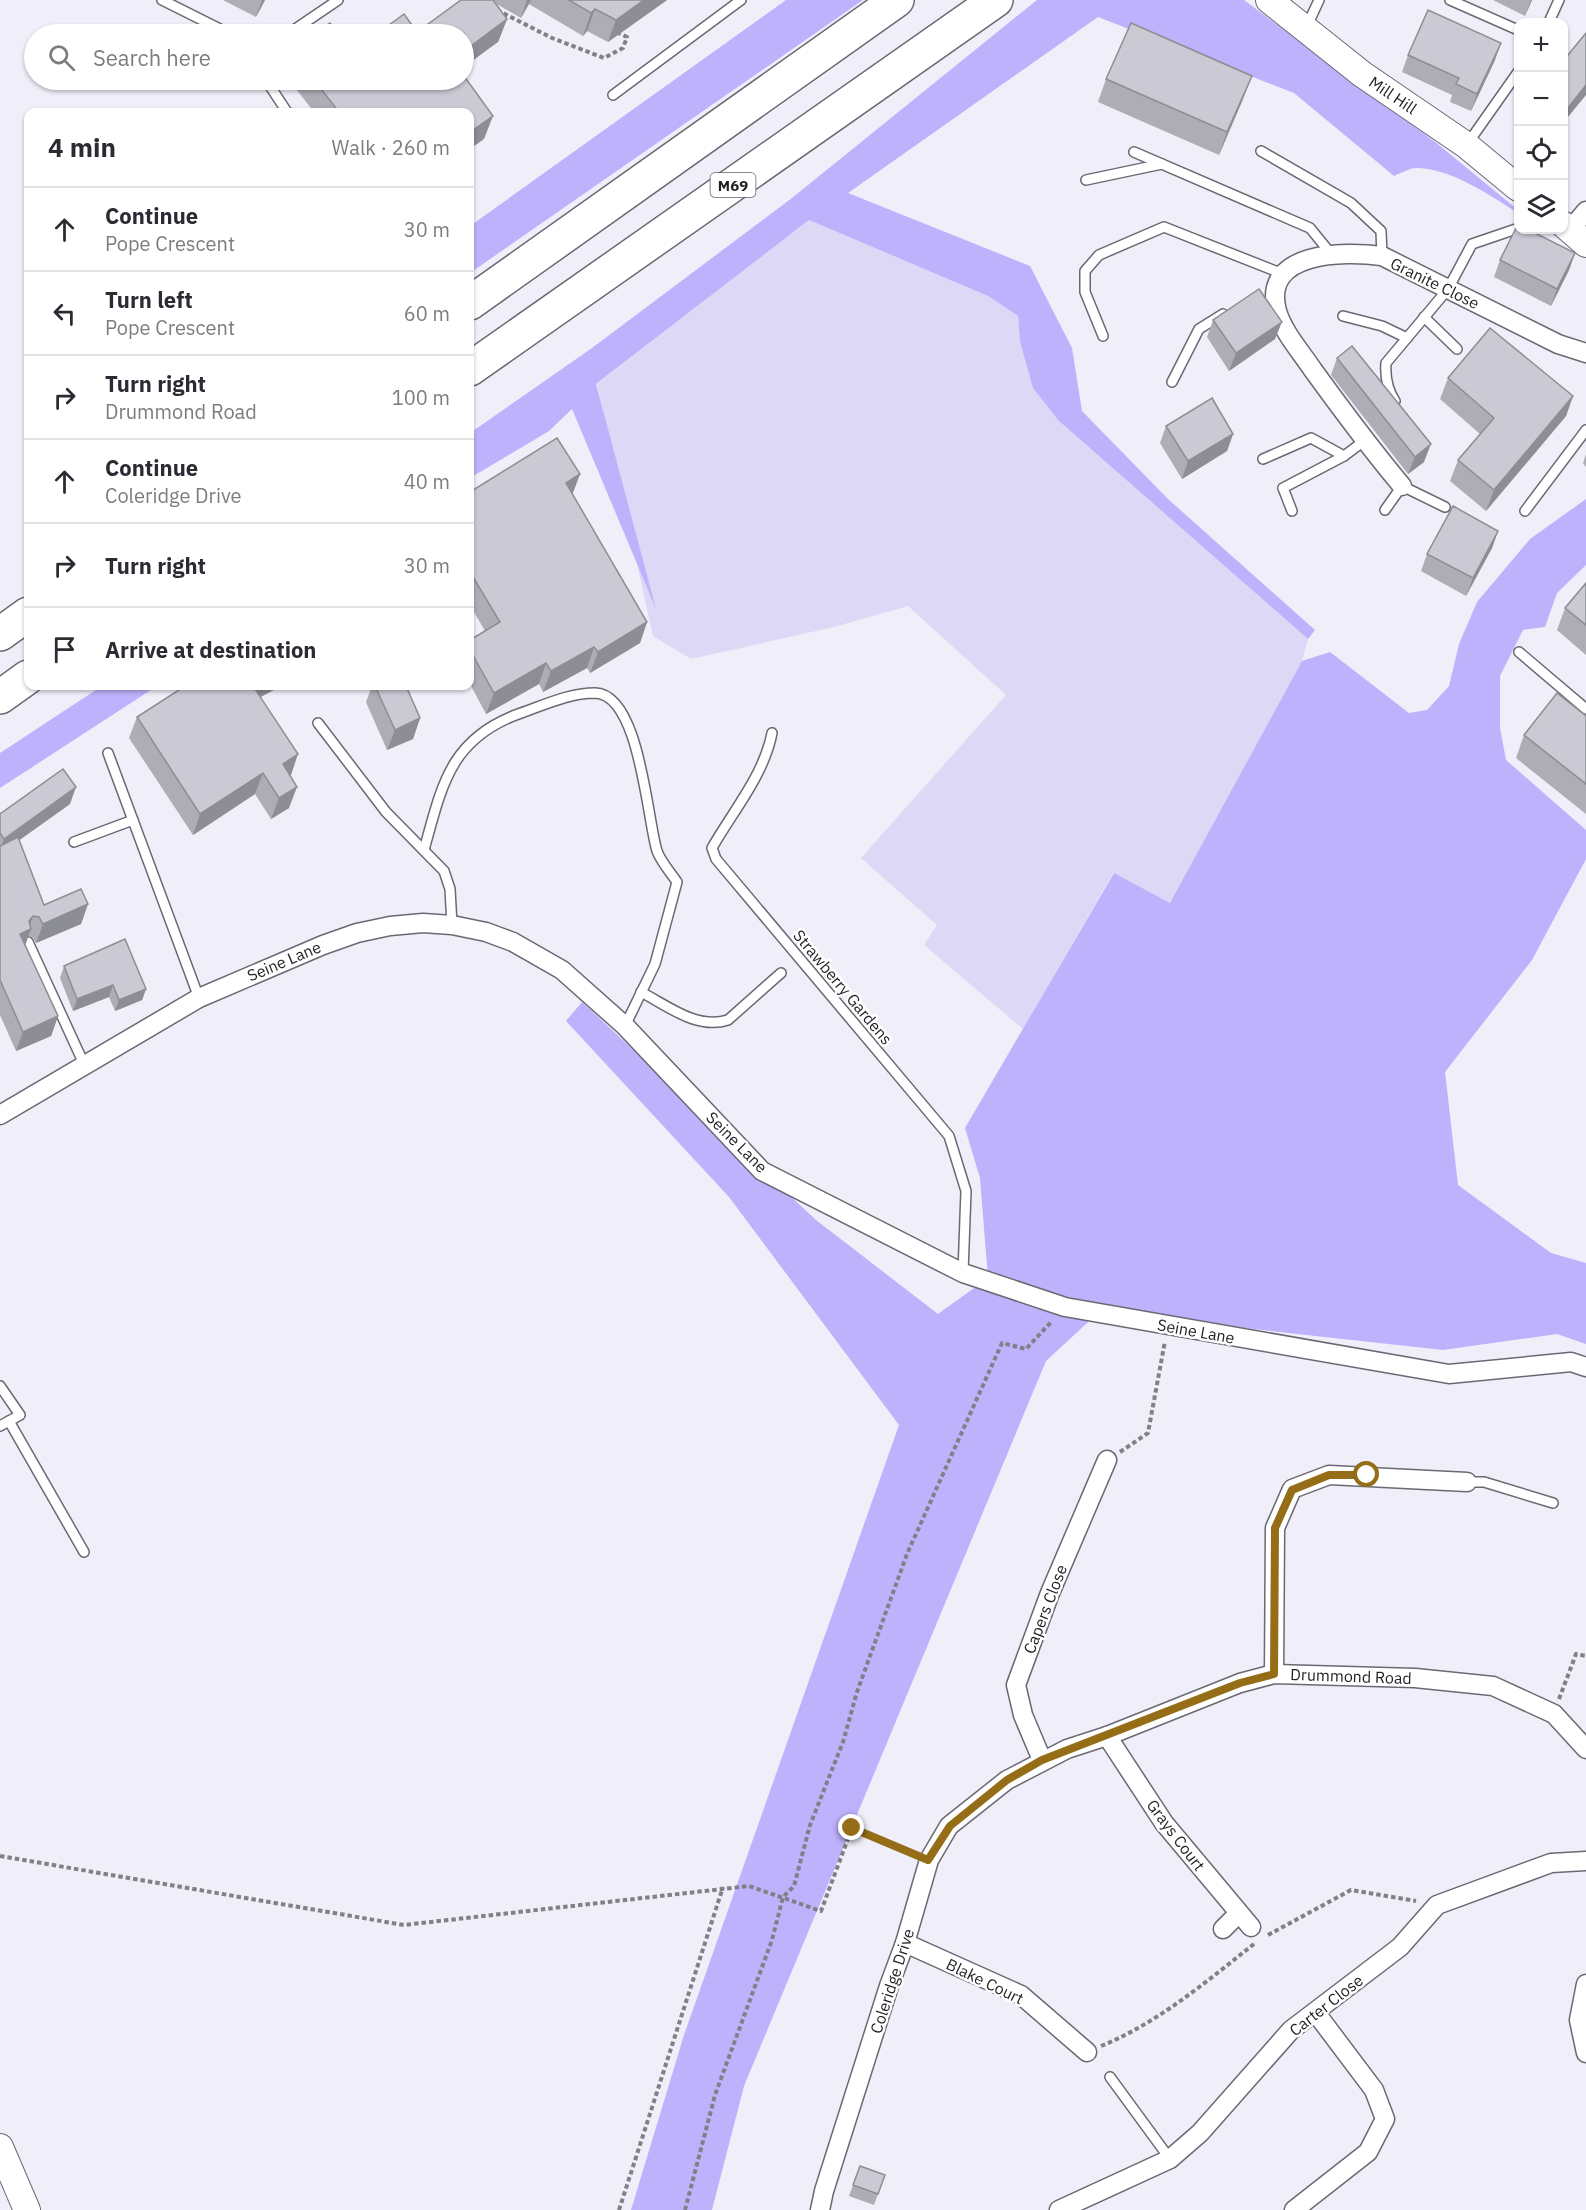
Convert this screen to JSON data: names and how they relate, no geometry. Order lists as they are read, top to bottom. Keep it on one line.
{"streets":{"highway":["M69"],"main road":["Mill Hill"],"street":["Granite Close","Seine Lane","Capers Close","Drummond Road","Grays Court","Coleridge Drive","Blake Court","Carter Close"],"lane":["Strawberry Gardens"]},"crossings":[["Seine Lane","Strawberry Gardens"],["Capers Close","Drummond Road"],["Drummond Road","Grays Court"],["Drummond Road","Coleridge Drive"],["Coleridge Drive","Blake Court"]],"page":{"map_buttons":["+","−"],"search":"Search here","heading":["4 min","Walk · 260 m"],"list":[["Continue","Pope Crescent","30 m"],["Turn left","Pope Crescent","60 m"],["Turn right","Drummond Road","100 m"],["Continue","Coleridge Drive","40 m"],["Turn right","30 m"],"Arrive at destination"]}}
